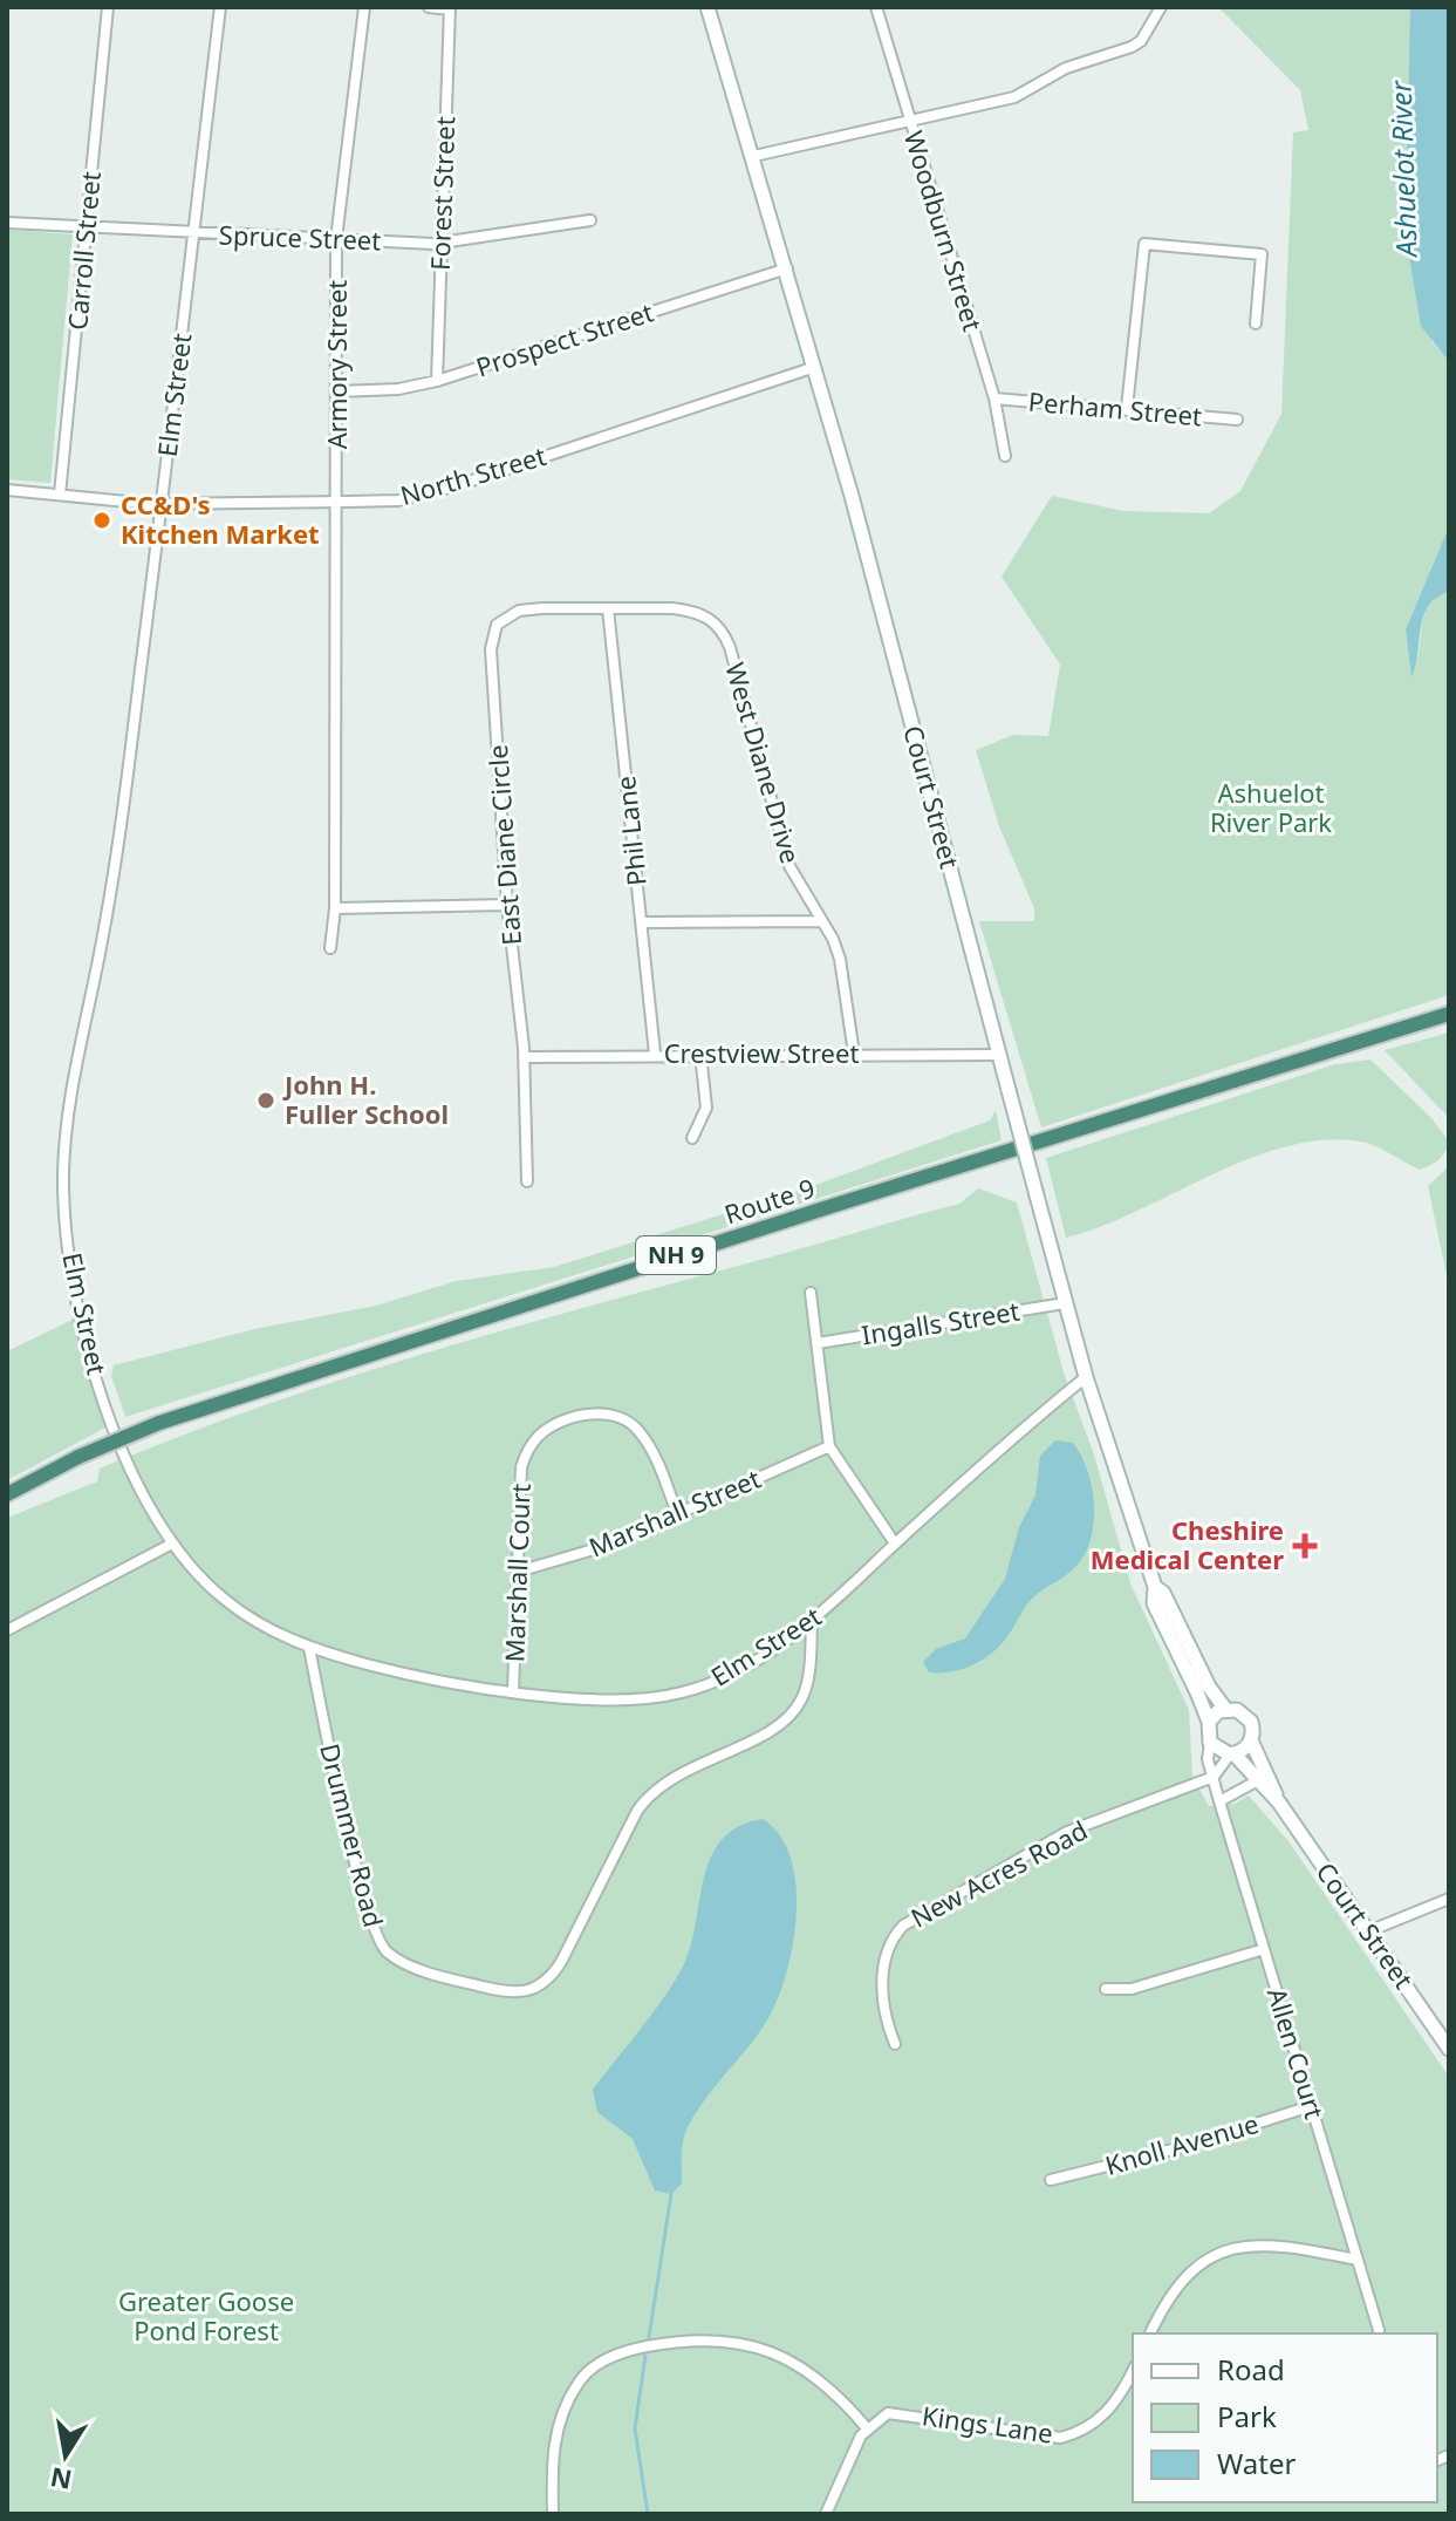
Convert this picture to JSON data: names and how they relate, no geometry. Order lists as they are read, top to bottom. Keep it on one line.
{"streets":{"highway":["Route 9","NH 9"],"main road":["Court Street"],"street":["Forest Street","Woodburn Street","Spruce Street","Carroll Street","Prospect Street","Armory Street","Elm Street","Perham Street","North Street","West Diane Drive","Phil Lane","East Diane Circle","Crestview Street","Ingalls Street","Marshall Street","Marshall Court","Drummer Road","New Acres Road","Allen Court","Knoll Avenue","Kings Lane"]},"crossings":[["Forest Street","Spruce Street"],["Forest Street","Prospect Street"],["Woodburn Street","Perham Street"],["Spruce Street","Carroll Street"],["Spruce Street","Armory Street"],["Spruce Street","Elm Street"],["Carroll Street","North Street"],["Prospect Street","Armory Street"],["Prospect Street","Court Street"],["Armory Street","North Street"],["Elm Street","North Street"],["Elm Street","Court Street"],["Elm Street","Marshall Court"],["Elm Street","Drummer Road"],["North Street","Court Street"],["West Diane Drive","Phil Lane"],["West Diane Drive","East Diane Circle"],["West Diane Drive","Crestview Street"],["Court Street","Crestview Street"],["Court Street","Ingalls Street"],["Court Street","Allen Court"],["Phil Lane","East Diane Circle"],["Phil Lane","Crestview Street"],["East Diane Circle","Crestview Street"],["Marshall Street","Marshall Court"],["New Acres Road","Allen Court"],["Allen Court","Knoll Avenue"]],"water":["Ashuelot River"],"parks":["Ashuelot River Park","Greater Goose Pond Forest"],"places":{"other":["CC&D's Kitchen Market","John H. Fuller School"],"health":["Cheshire Medical Center"]},"legend":["Road","Park","Water"],"north":"bottom"}
